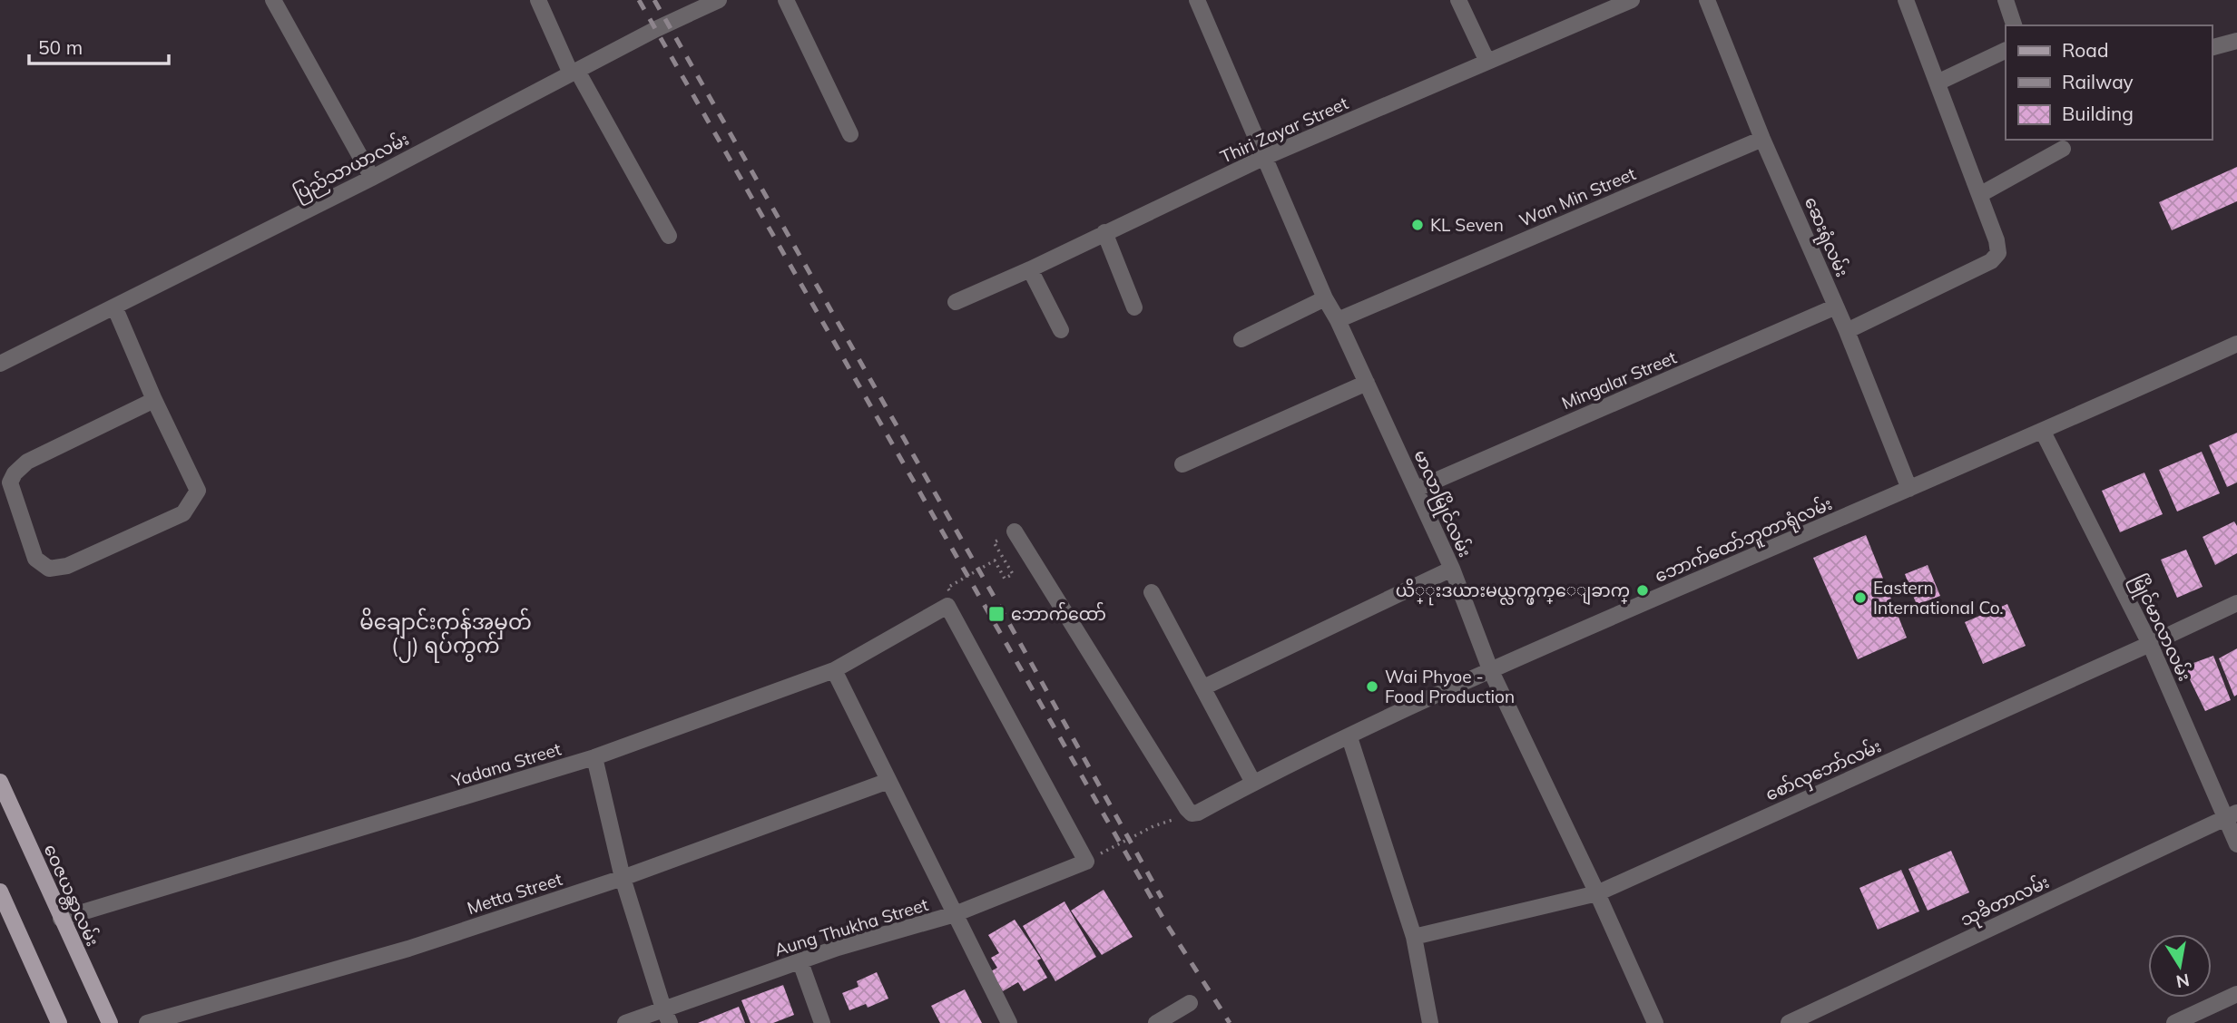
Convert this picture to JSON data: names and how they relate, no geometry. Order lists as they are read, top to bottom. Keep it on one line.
{"streets":{"main road":["ဝေဇယန္တာလမ်း"],"street":["Thiri Zayar Street","ပြည်သာယာလမ်း","Wan Min Street","ဆေးရုံလမ်း","Mingalar Street","မာလာမြိုင်လမ်း","ဘောက်ထော်ဘူတာရုံလမ်း","မြိုင်မာလာလမ်း","Yadana Street","စော်လှဘော်လမ်း","Metta Street","သုခိတာလမ်း","Aung Thukha Street"]},"crossings":[["Thiri Zayar Street","မာလာမြိုင်လမ်း"],["Wan Min Street","ဆေးရုံလမ်း"],["Wan Min Street","မာလာမြိုင်လမ်း"],["ဆေးရုံလမ်း","Mingalar Street"],["ဆေးရုံလမ်း","ဘောက်ထော်ဘူတာရုံလမ်း"],["Mingalar Street","မာလာမြိုင်လမ်း"],["မာလာမြိုင်လမ်း","ဘောက်ထော်ဘူတာရုံလမ်း"],["မာလာမြိုင်လမ်း","စော်လှဘော်လမ်း"],["ဘောက်ထော်ဘူတာရုံလမ်း","မြိုင်မာလာလမ်း"],["မြိုင်မာလာလမ်း","စော်လှဘော်လမ်း"],["မြိုင်မာလာလမ်း","သုခိတာလမ်း"],["Yadana Street","ဝေဇယန္တာလမ်း"],["Yadana Street","Aung Thukha Street"]],"districts":["မိချောင်းကန်အမှတ် (၂) ရပ်ကွက်"],"places":{"other":["KL Seven","ယိ္ုးဒယားမယ္လက္ဖက္ေျခာက္","Eastern International Co.","Wai Phyoe - Food Production"],"transit":["ဘောက်ထော်"]},"legend":["Road","Railway","Building"],"scale_bar":"50 m","north":"bottom"}
